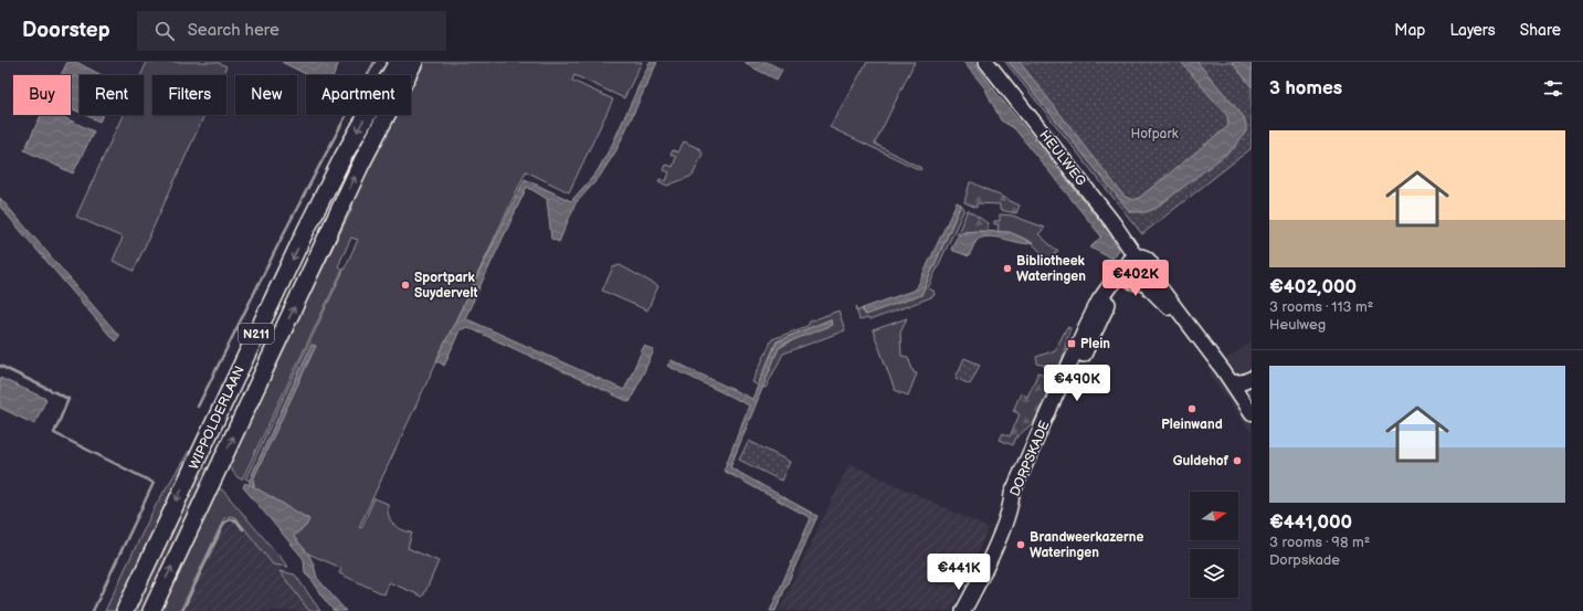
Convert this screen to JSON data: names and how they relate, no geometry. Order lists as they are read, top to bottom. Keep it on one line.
{"streets":{"main road":["HEULWEG","N211","WIPPOLDERLAAN","DORPSKADE"]},"crossings":[["HEULWEG","DORPSKADE"]],"parks":["Hofpark"],"places":{"other":["Bibliotheek Wateringen","Sportpark Suydervelt","Pleinwand","Guldehof","Brandweerkazerne Wateringen"],"transit":["Plein"]},"north":"right","page":{"header":"Doorstep","search":"Search here","nav":["Map","Layers","Share"],"heading":"3 homes","chip":["Buy","Rent","Filters","New","Apartment"],"list":[{"name":"€402,000","note":"3 rooms · 113 m² · Heulweg"},{"name":"€441,000","note":"3 rooms · 98 m² · Dorpskade"}],"price":["€402K","€490K","€441K"]}}
